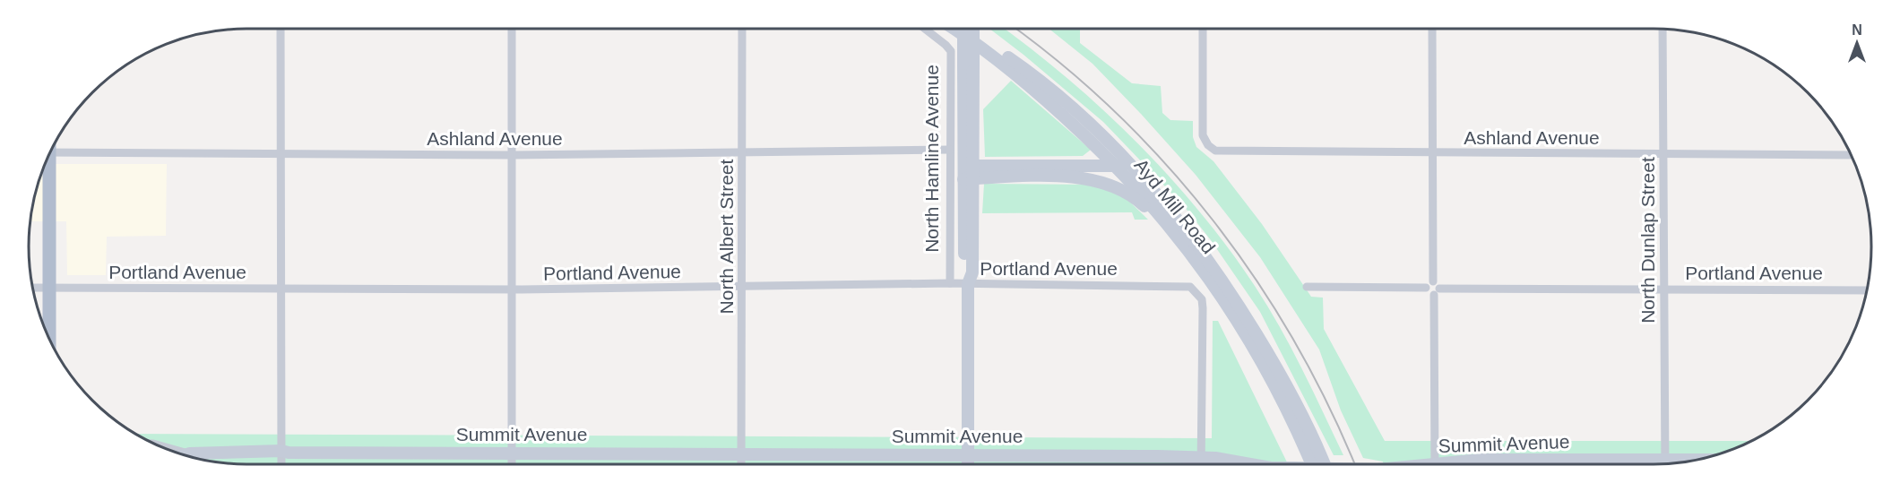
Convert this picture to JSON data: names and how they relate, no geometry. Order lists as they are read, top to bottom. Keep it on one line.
{"streets":{"street":["Ashland Avenue","North Hamline Avenue","Ayd Mill Road","North Albert Street","North Dunlap Street","Portland Avenue","Summit Avenue"]},"crossings":[["Ashland Avenue","North Hamline Avenue"],["Ashland Avenue","North Albert Street"],["Ashland Avenue","North Dunlap Street"],["North Hamline Avenue","Portland Avenue"],["North Hamline Avenue","Summit Avenue"],["North Albert Street","Portland Avenue"],["North Albert Street","Summit Avenue"],["North Dunlap Street","Portland Avenue"],["Portland Avenue","Summit Avenue"]],"north":"top"}
